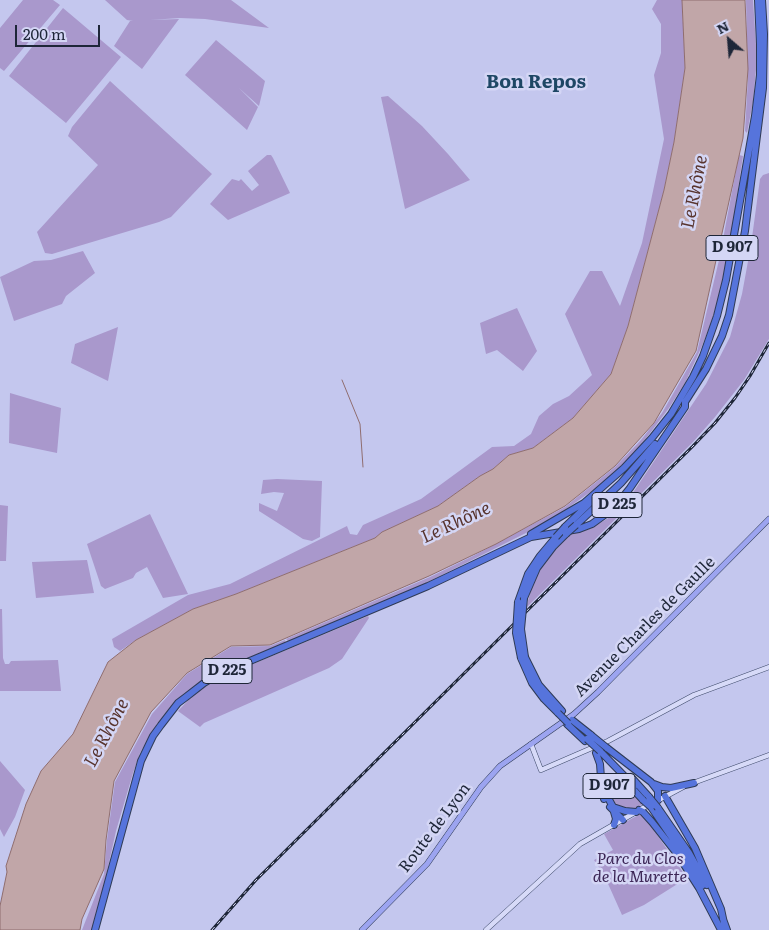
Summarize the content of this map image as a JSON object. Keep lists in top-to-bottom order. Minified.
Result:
{"streets":{"highway":["D 907","D 225"],"main road":["Avenue Charles de Gaulle","Route de Lyon"]},"crossings":[["D 907","D 225"],["Avenue Charles de Gaulle","Route de Lyon"]],"districts":["Bon Repos"],"water":["Le Rhône"],"parks":["Parc du Clos de la Murette"],"scale_bar":"200 m","north":"top left"}
